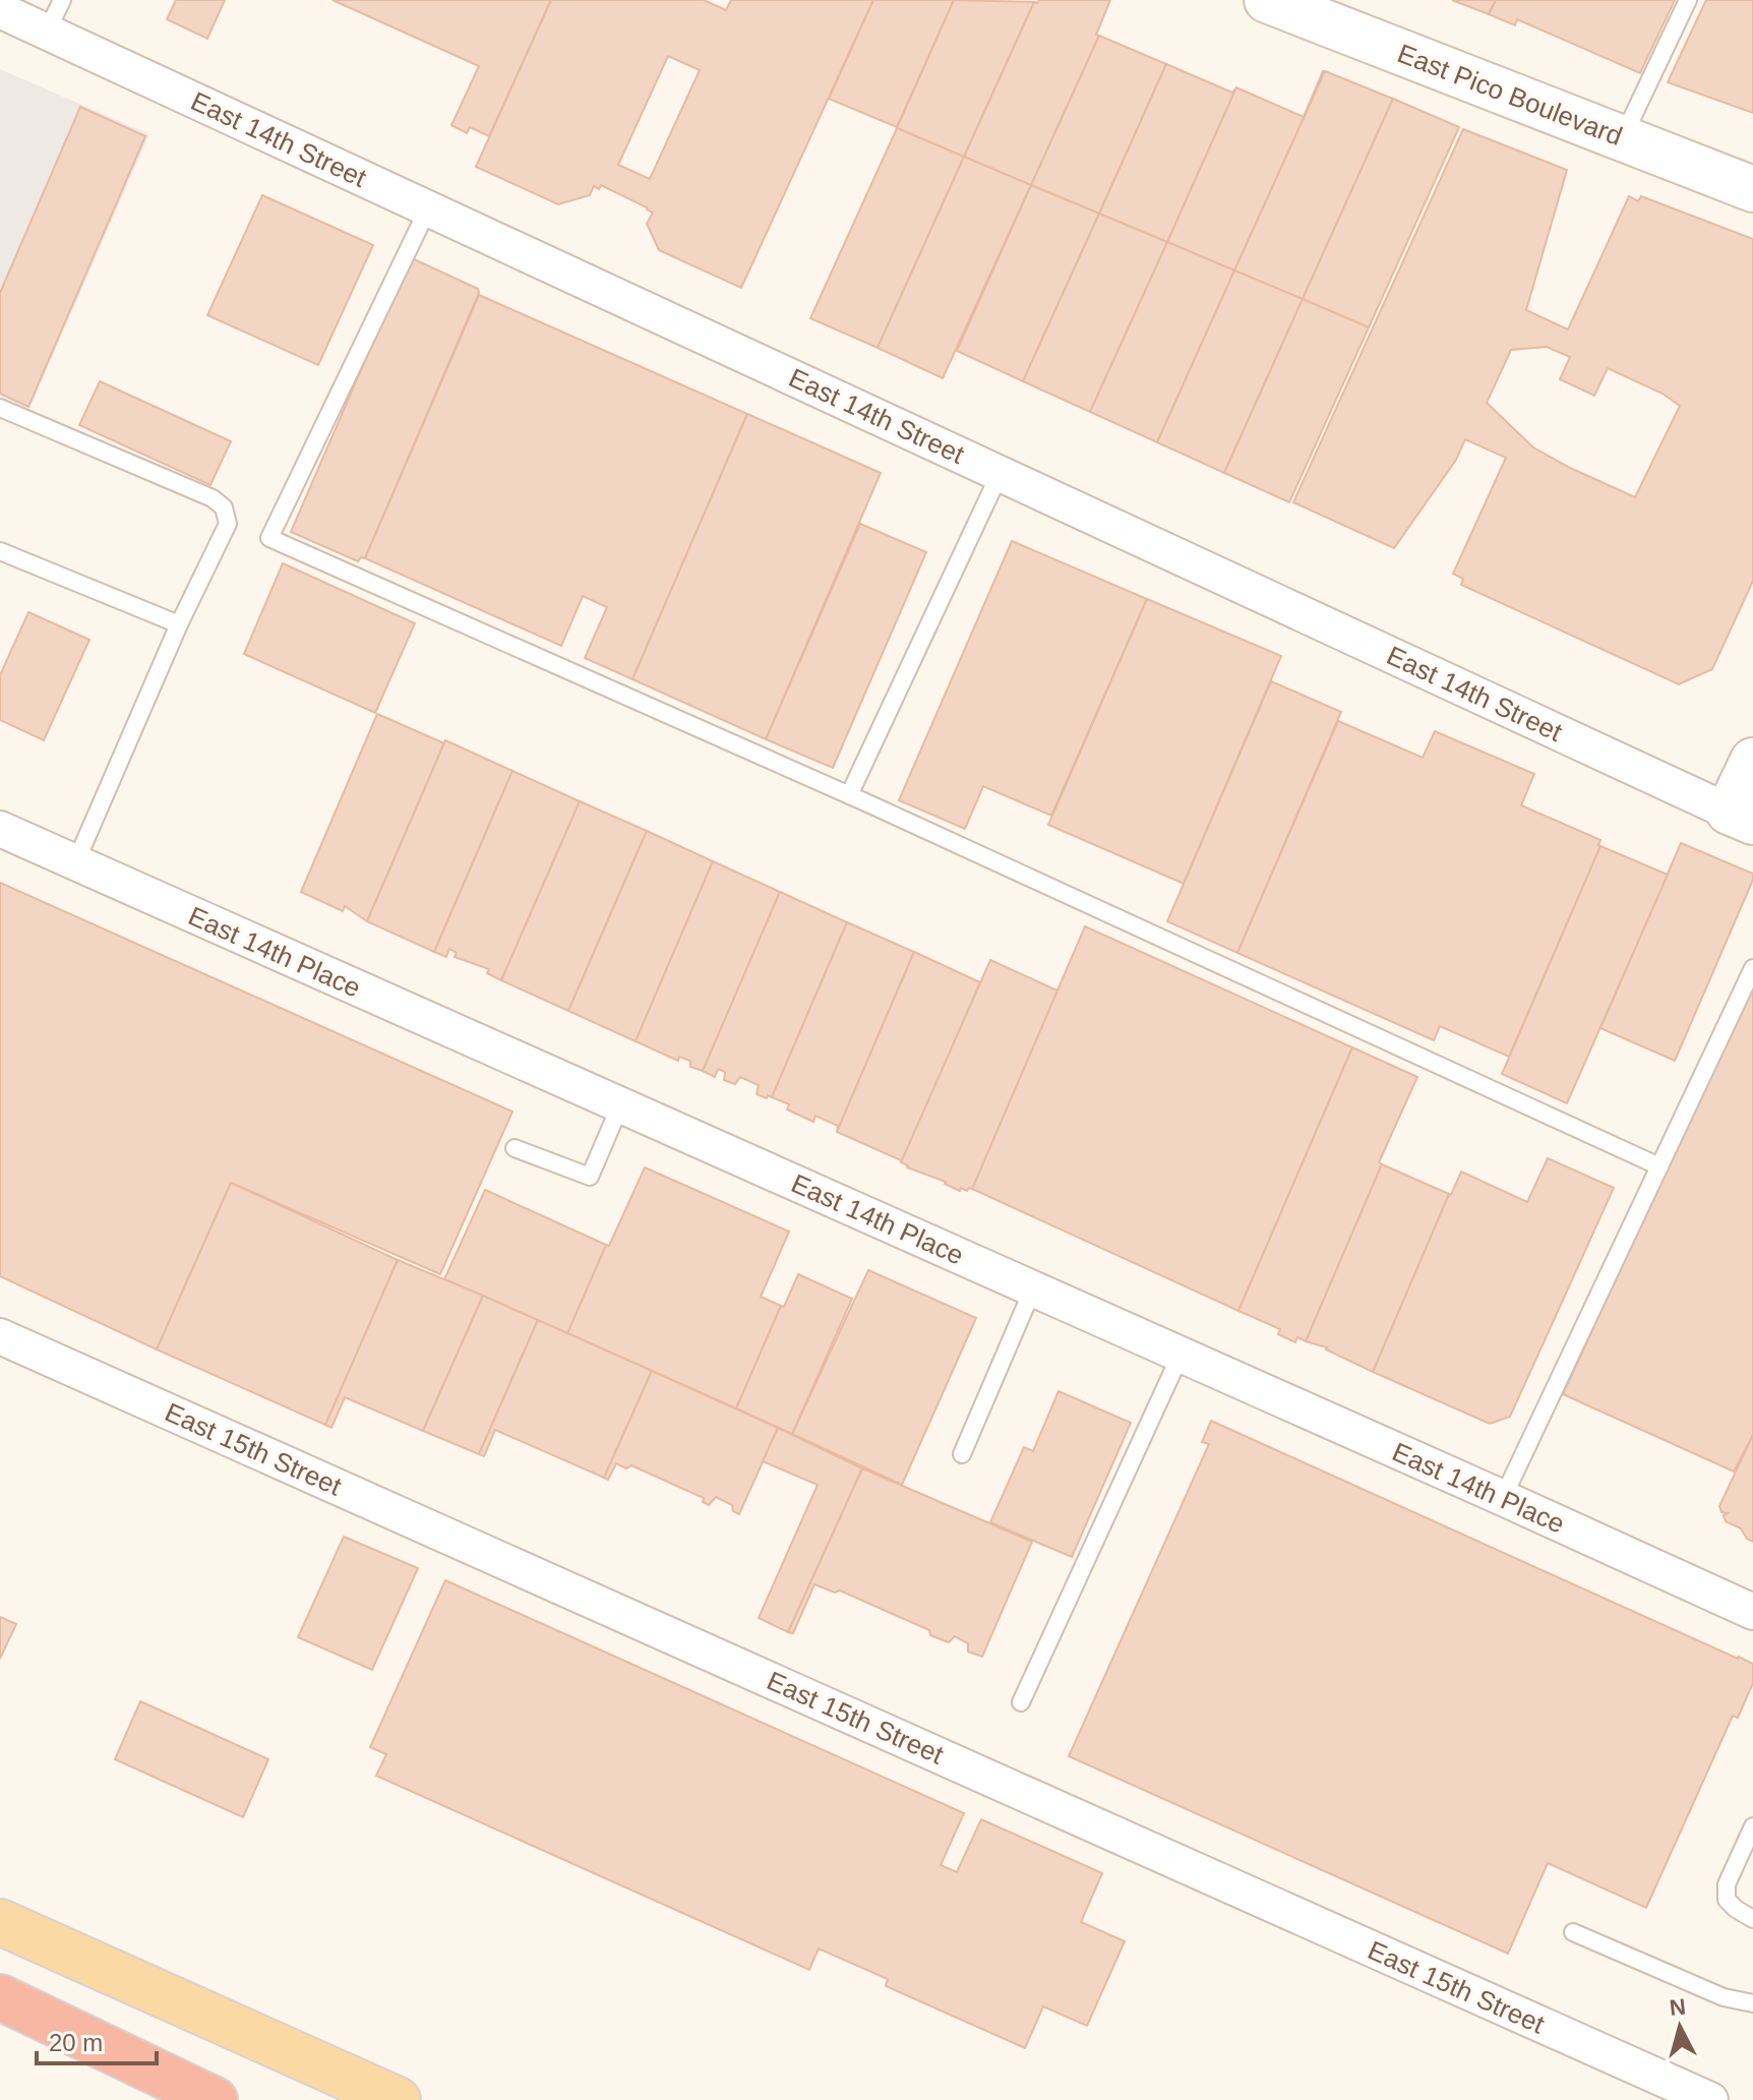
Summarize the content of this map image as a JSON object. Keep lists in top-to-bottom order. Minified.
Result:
{"streets":{"street":["East Pico Boulevard","East 14th Street","East 14th Place","East 15th Street"]},"scale_bar":"20 m","north":"top"}
